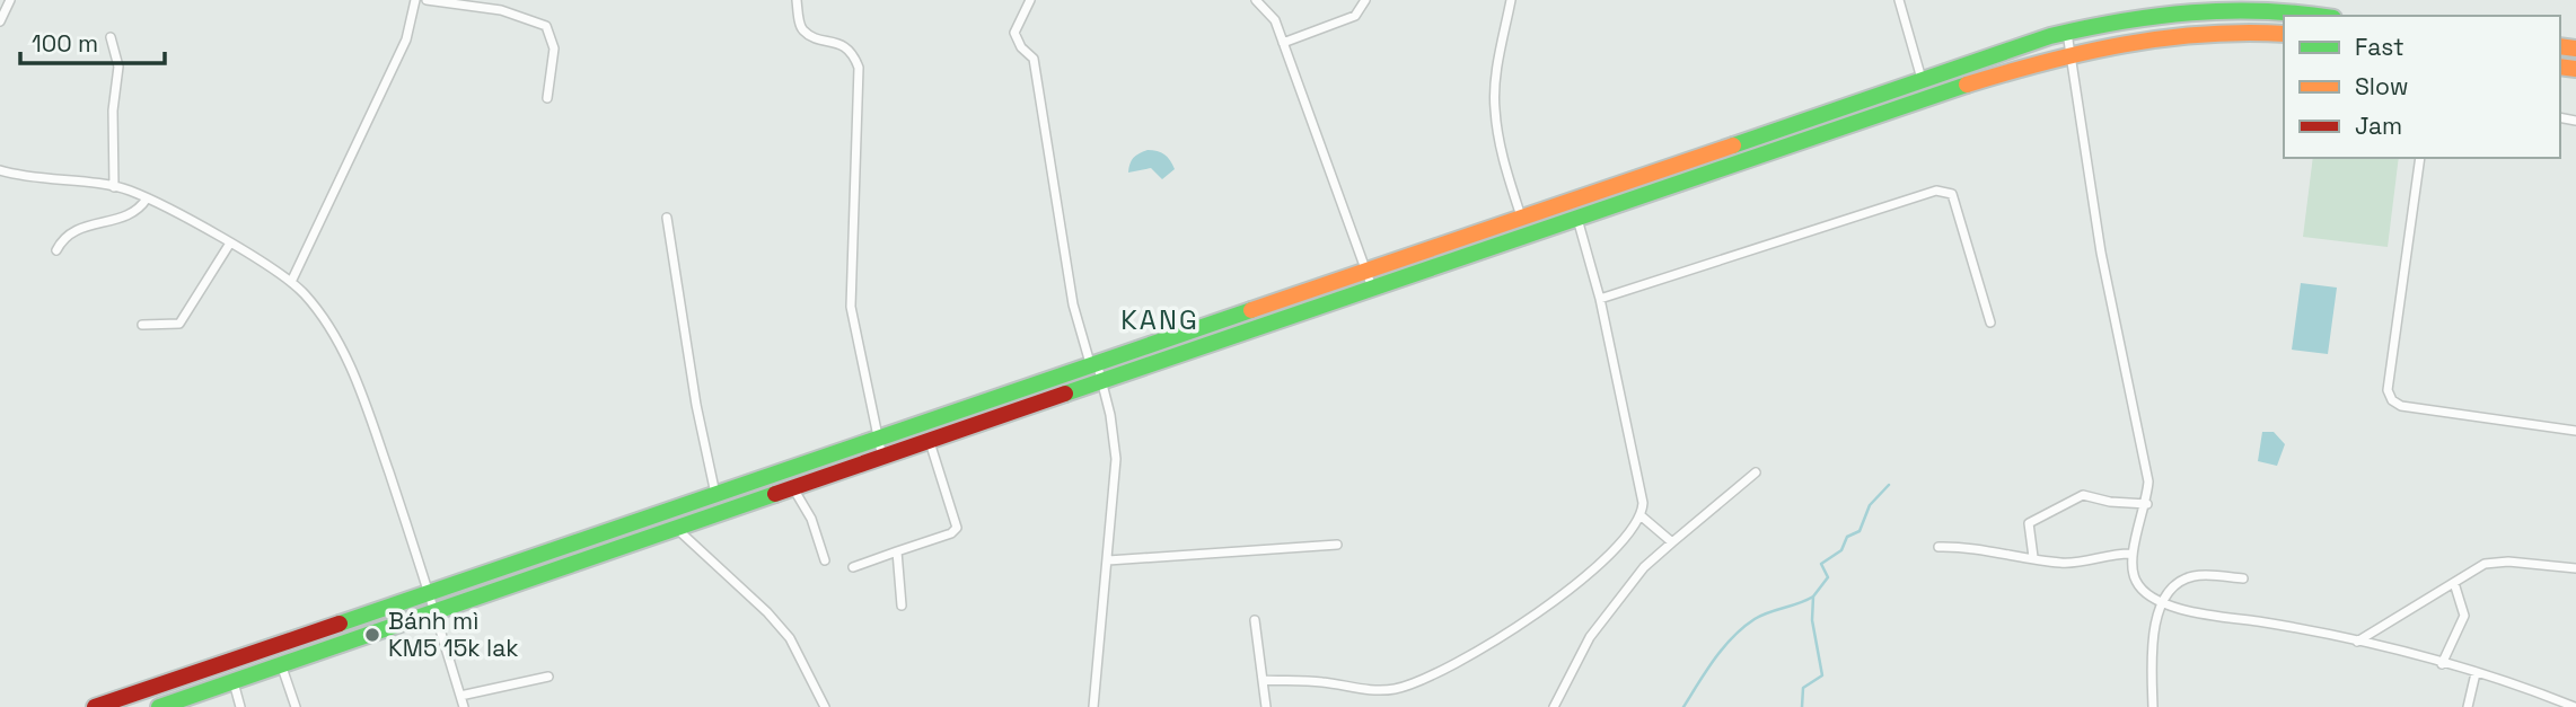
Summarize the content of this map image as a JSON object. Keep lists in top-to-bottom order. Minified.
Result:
{"districts":["KANG"],"places":["Bánh mì KM5 15k lak"],"legend":["Fast","Slow","Jam"],"scale_bar":"100 m"}
